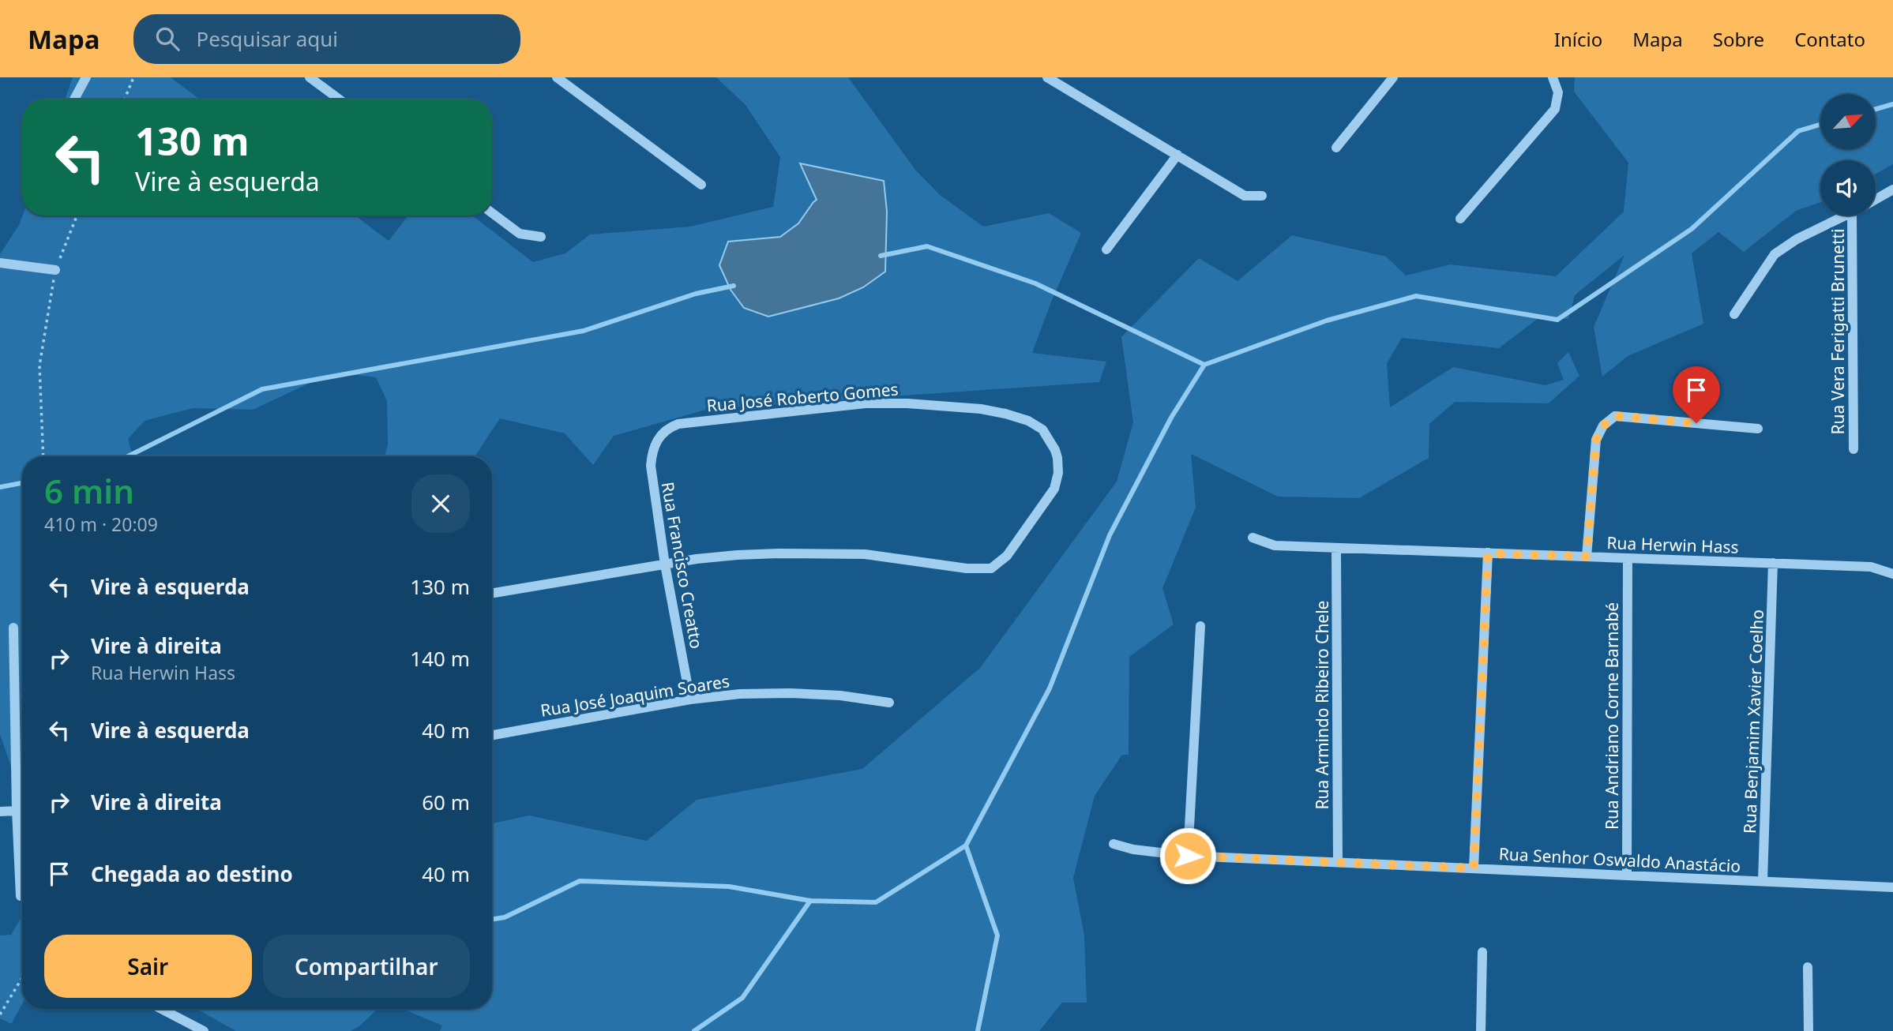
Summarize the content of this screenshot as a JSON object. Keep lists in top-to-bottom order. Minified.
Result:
{"streets":{"street":["Rua Vera Ferigatti Brunetti","Rua José Roberto Gomes","Rua Herwin Hass","Rua Francisco Creatto","Rua José Joaquim Soares","Rua Armindo Ribeiro Chele","Rua Andriano Corne Barnabé","Rua Benjamim Xavier Coelho","Rua Senhor Oswaldo Anastácio"]},"crossings":[["Rua José Roberto Gomes","Rua Francisco Creatto"],["Rua Herwin Hass","Rua Armindo Ribeiro Chele"],["Rua Herwin Hass","Rua Andriano Corne Barnabé"],["Rua Herwin Hass","Rua Benjamim Xavier Coelho"],["Rua Francisco Creatto","Rua José Joaquim Soares"],["Rua Armindo Ribeiro Chele","Rua Senhor Oswaldo Anastácio"],["Rua Andriano Corne Barnabé","Rua Senhor Oswaldo Anastácio"],["Rua Benjamim Xavier Coelho","Rua Senhor Oswaldo Anastácio"]],"north":"top right","page":{"header":"Mapa","search":"Pesquisar aqui","nav":["Início","Mapa","Sobre","Contato"],"turn":["130 m","Vire à esquerda"],"heading":["6 min","410 m · 20:09"],"list":[{"name":"Vire à esquerda","value":"130 m"},{"name":"Vire à direita","note":"Rua Herwin Hass","value":"140 m"},{"name":"Vire à esquerda","value":"40 m"},{"name":"Vire à direita","value":"60 m"},{"name":"Chegada ao destino","value":"40 m"}],"buttons":["Sair","Compartilhar"]}}
